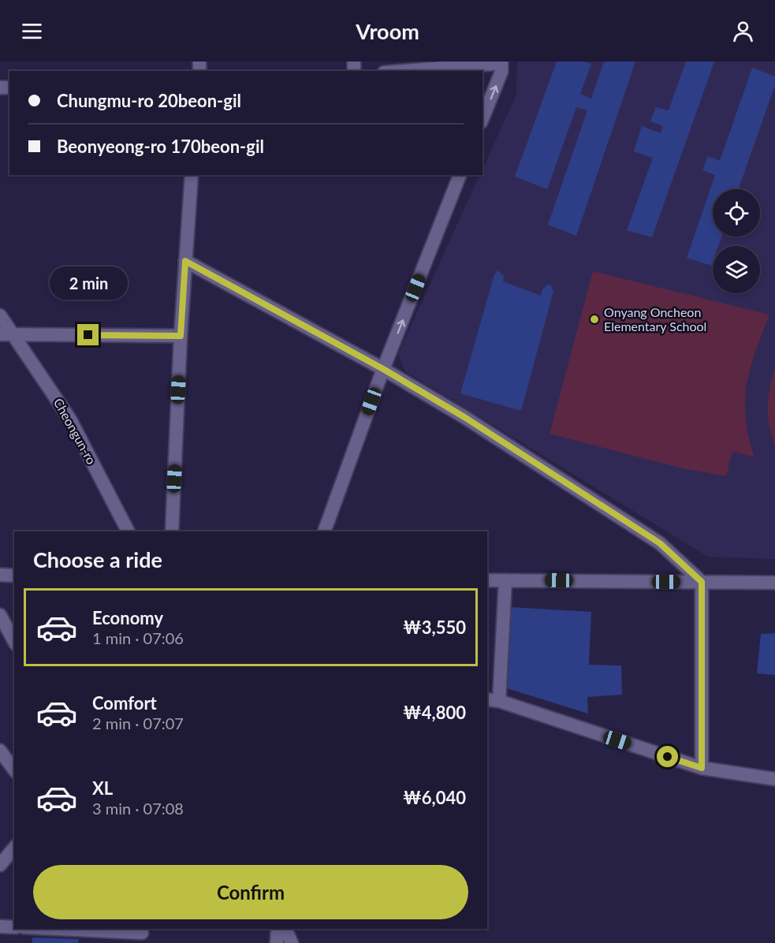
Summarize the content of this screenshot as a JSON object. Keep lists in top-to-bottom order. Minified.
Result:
{"streets":{"street":["Cheongun-ro"]},"places":["Onyang Oncheon Elementary School"],"page":{"header":"Vroom","banner":["Chungmu-ro 20beon-gil","Beonyeong-ro 170beon-gil"],"bubble":"2 min","heading":"Choose a ride","list":[{"name":"Economy","note":"1 min · 07:06","value":"₩3,550"},{"name":"Comfort","note":"2 min · 07:07","value":"₩4,800"},{"name":"XL","note":"3 min · 07:08","value":"₩6,040"}],"buttons":"Confirm"}}
